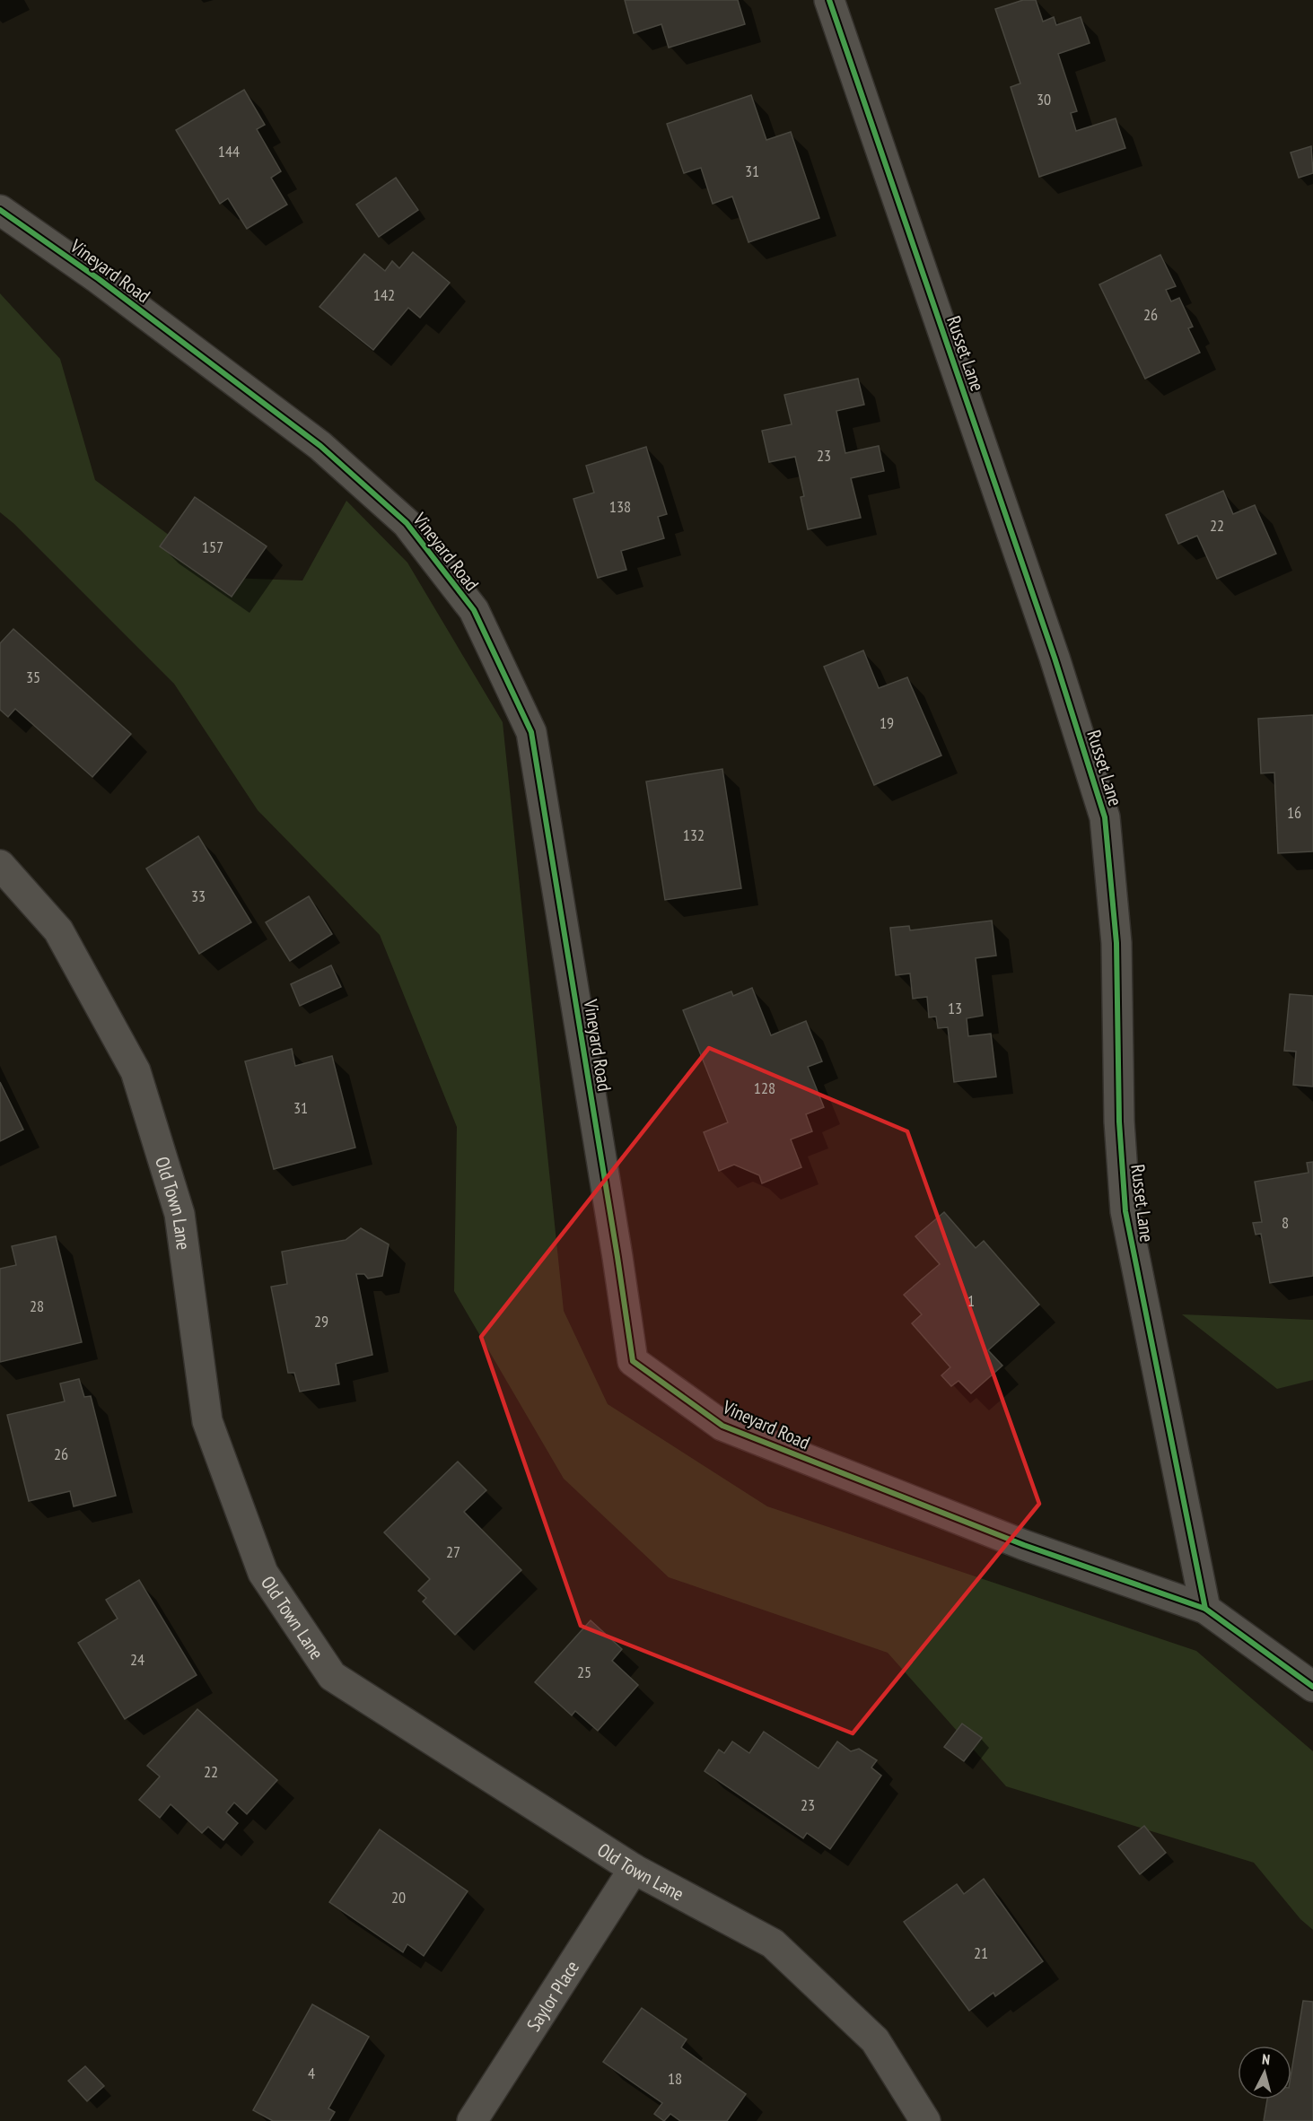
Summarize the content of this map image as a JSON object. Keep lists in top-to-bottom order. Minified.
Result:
{"streets":{"street":["Vineyard Road","Russet Lane","Old Town Lane","Saylor Place"]},"crossings":[["Vineyard Road","Russet Lane"],["Old Town Lane","Saylor Place"]],"house_numbers":["30","144","31","142","26","23","138","22","157","35","19","16","132","33","13","128","31","8","1","28","29","26","27","24","25","22","23","20","21","4","18"],"north":"top"}
